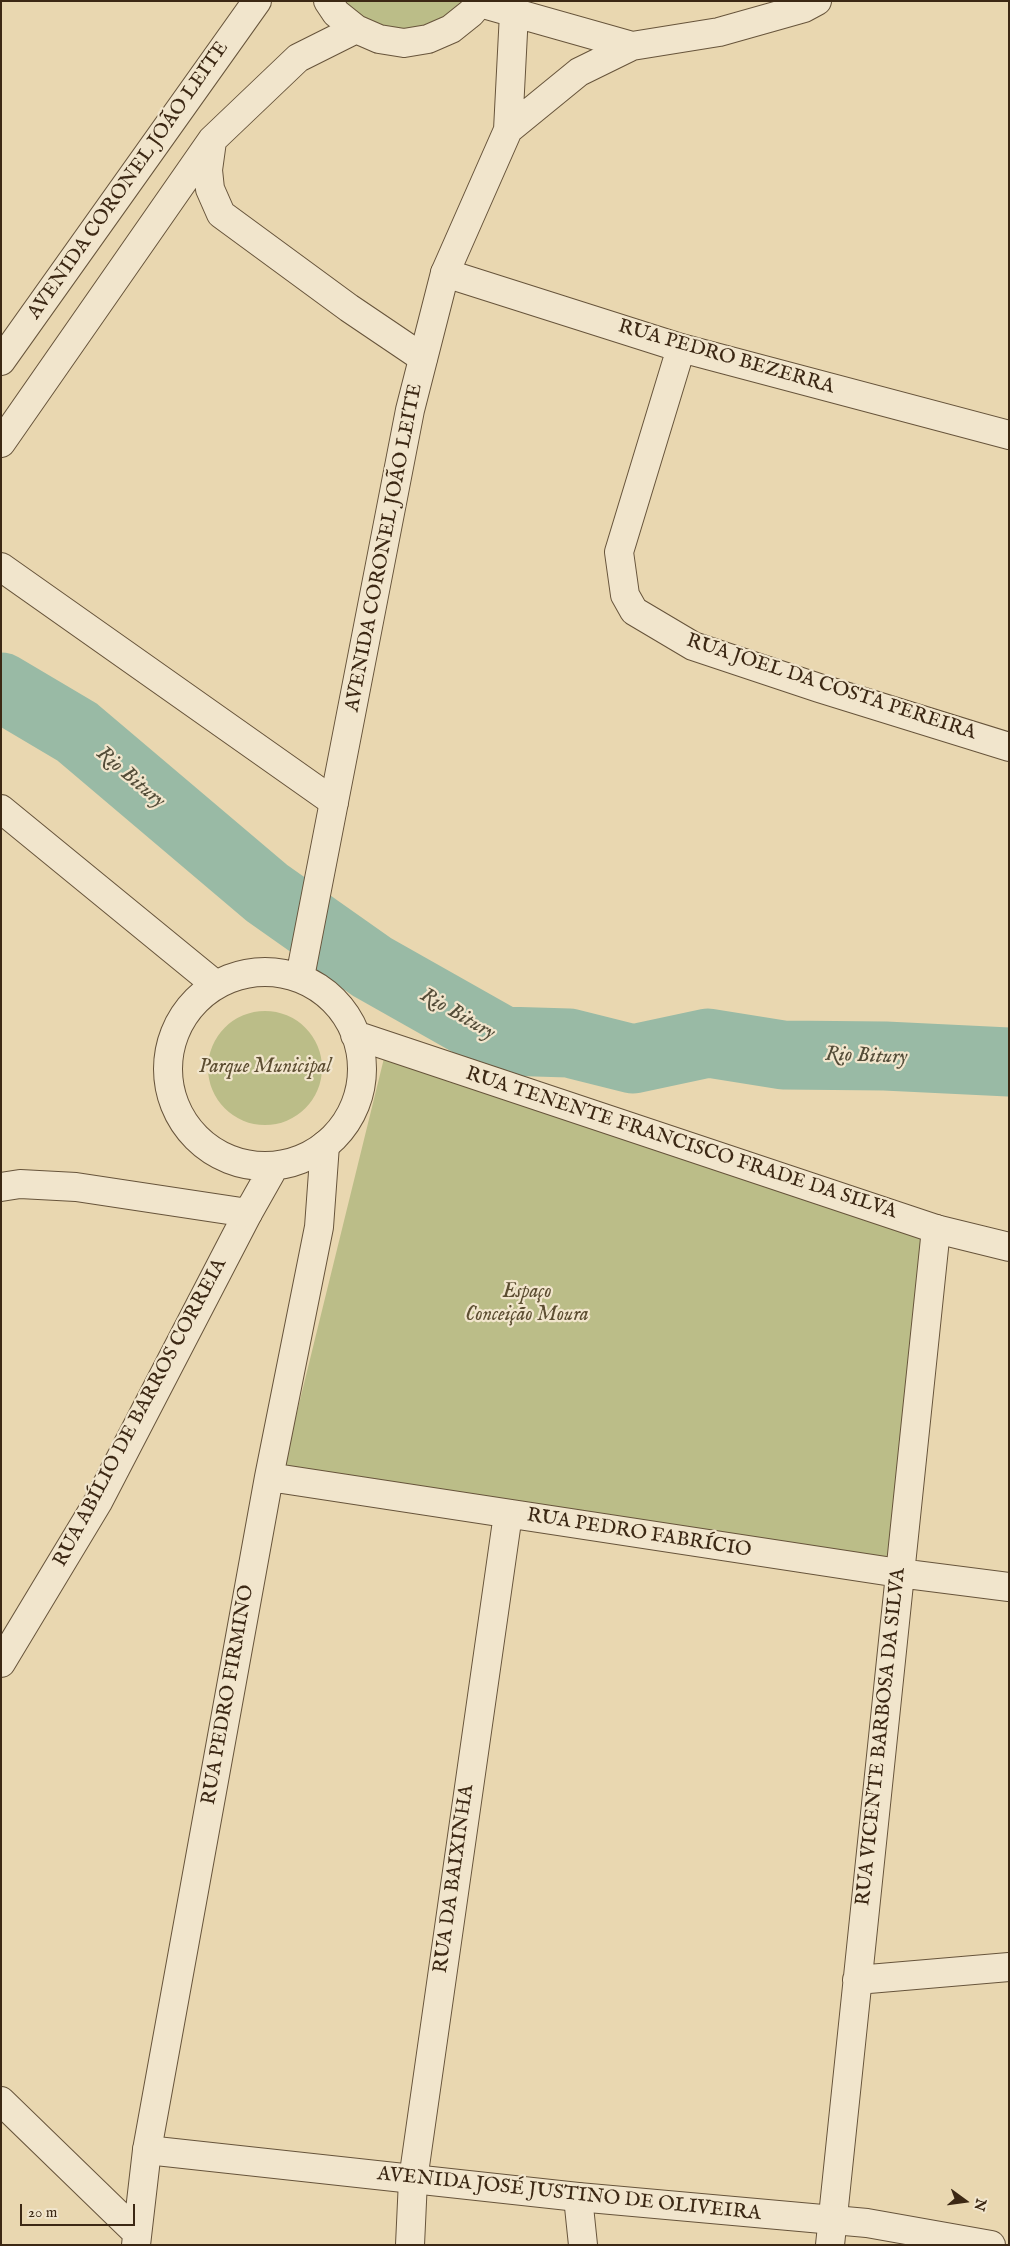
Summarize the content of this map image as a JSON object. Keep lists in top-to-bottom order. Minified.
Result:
{"streets":{"street":["AVENIDA CORONEL JOÃO LEITE","RUA PEDRO BEZERRA","RUA JOEL DA COSTA PEREIRA","RUA TENENTE FRANCISCO FRADE DA SILVA","RUA ABÍLIO DE BARROS CORREIA","RUA PEDRO FABRÍCIO","RUA PEDRO FIRMINO","RUA VICENTE BARBOSA DA SILVA","RUA DA BAIXINHA","AVENIDA JOSÉ JUSTINO DE OLIVEIRA"]},"crossings":[["AVENIDA CORONEL JOÃO LEITE","RUA PEDRO BEZERRA"],["RUA PEDRO BEZERRA","RUA JOEL DA COSTA PEREIRA"],["RUA TENENTE FRANCISCO FRADE DA SILVA","RUA VICENTE BARBOSA DA SILVA"],["RUA PEDRO FABRÍCIO","RUA PEDRO FIRMINO"],["RUA PEDRO FABRÍCIO","RUA VICENTE BARBOSA DA SILVA"],["RUA PEDRO FABRÍCIO","RUA DA BAIXINHA"],["RUA PEDRO FIRMINO","AVENIDA JOSÉ JUSTINO DE OLIVEIRA"],["RUA VICENTE BARBOSA DA SILVA","AVENIDA JOSÉ JUSTINO DE OLIVEIRA"],["RUA DA BAIXINHA","AVENIDA JOSÉ JUSTINO DE OLIVEIRA"]],"water":["Rio Bitury"],"parks":["Parque Municipal","Espaço Conceição Moura"],"scale_bar":"20 m","north":"right"}
